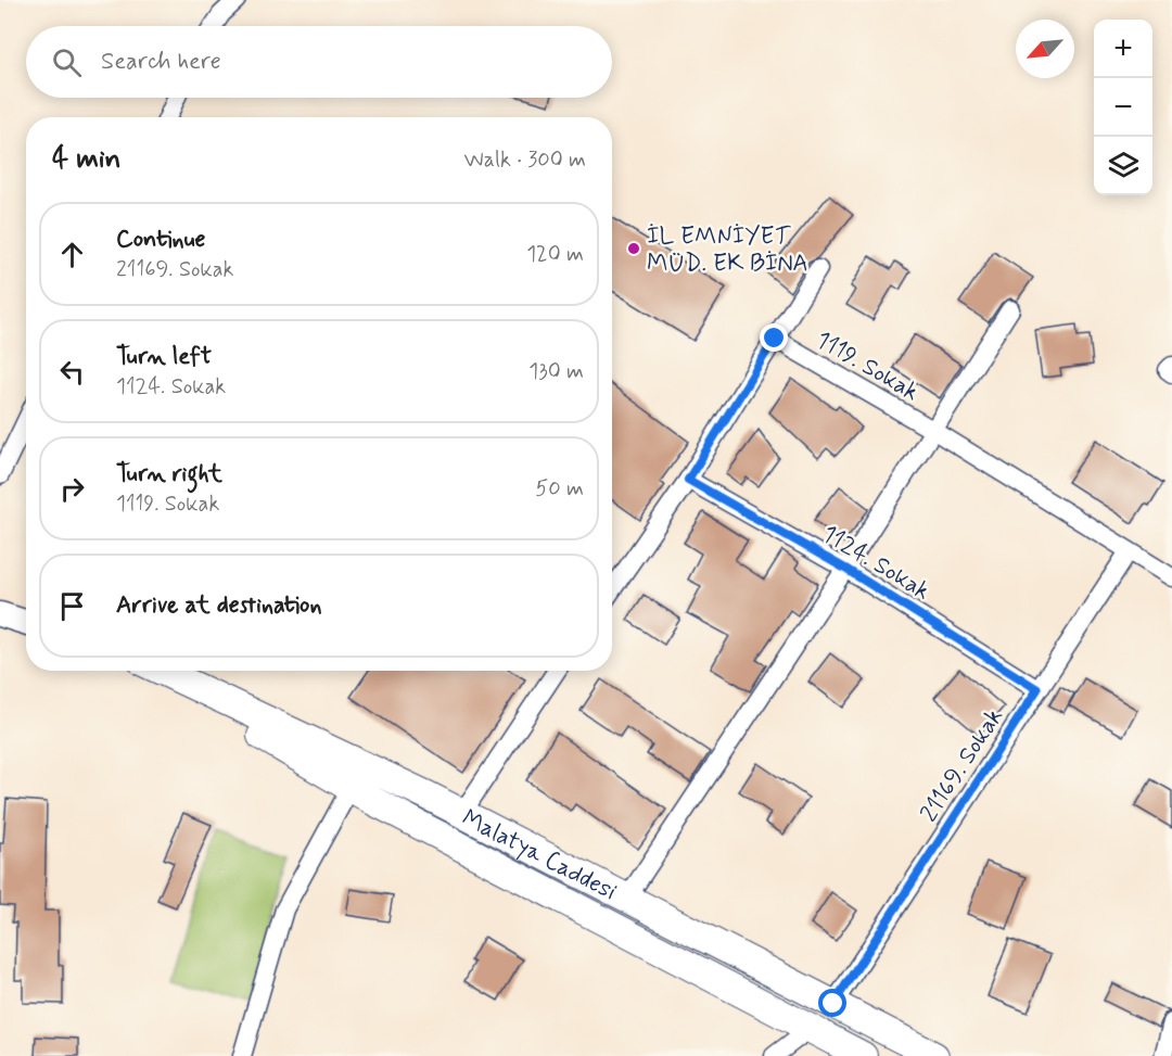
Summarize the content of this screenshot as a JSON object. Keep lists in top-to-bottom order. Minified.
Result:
{"streets":{"main road":["Malatya Caddesi"],"street":["1119. Sokak","1124. Sokak","21169. Sokak"]},"crossings":[["1119. Sokak","21169. Sokak"],["1124. Sokak","21169. Sokak"],["21169. Sokak","Malatya Caddesi"]],"places":["İL EMNİYET MÜD. EK BİNA"],"north":"bottom left","page":{"map_buttons":["+","−"],"search":"Search here","heading":["4 min","Walk · 300 m"],"list":[["Continue","21169. Sokak","120 m"],["Turn left","1124. Sokak","130 m"],["Turn right","1119. Sokak","50 m"],"Arrive at destination"]}}
